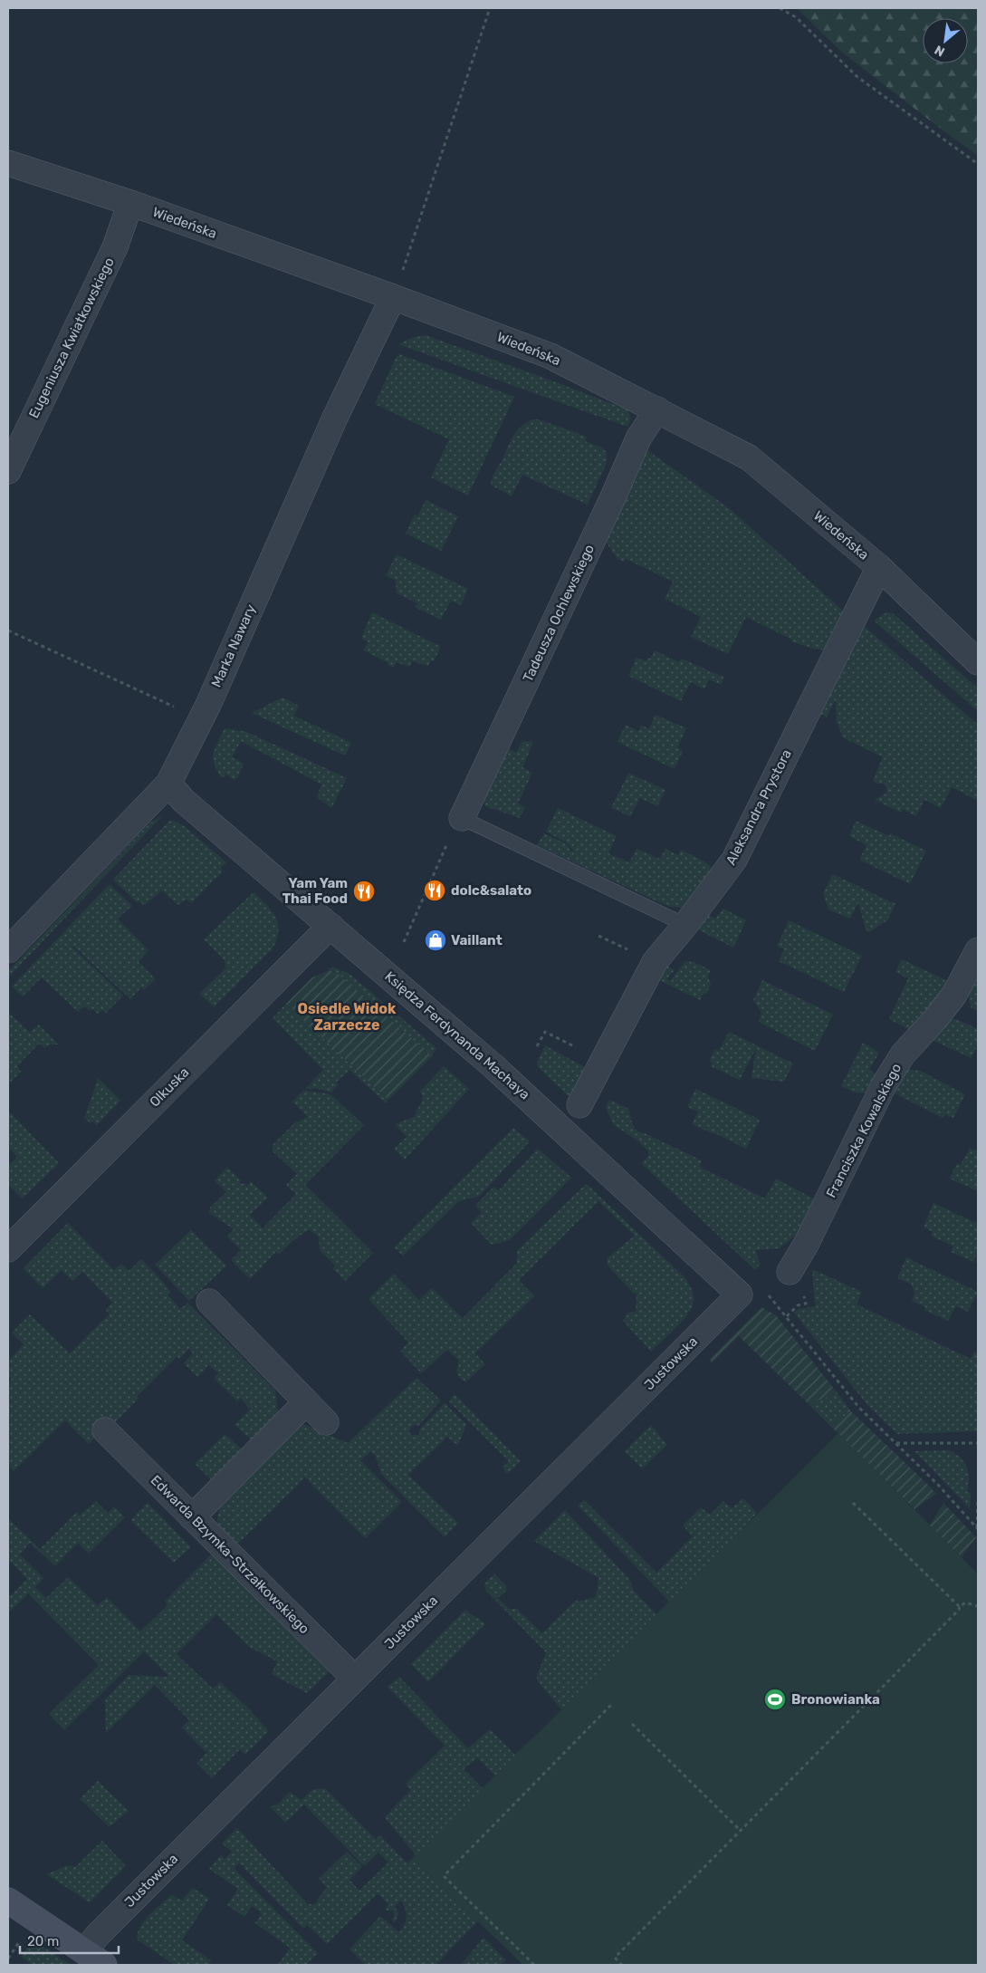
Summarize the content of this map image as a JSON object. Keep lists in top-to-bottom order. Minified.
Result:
{"streets":{"street":["Wiedeńska","Eugeniusza Kwiatkowskiego","Tadeusza Ochlewskiego","Marka Nawary","Aleksandra Prystora","Księdza Ferdynanda Machaya","Olkuska","Franciszka Kowalskiego","Justowska","Edwarda Bzymka-Strzałkowskiego"]},"crossings":[["Wiedeńska","Eugeniusza Kwiatkowskiego"],["Wiedeńska","Tadeusza Ochlewskiego"],["Wiedeńska","Marka Nawary"],["Wiedeńska","Aleksandra Prystora"],["Marka Nawary","Księdza Ferdynanda Machaya"],["Księdza Ferdynanda Machaya","Olkuska"],["Księdza Ferdynanda Machaya","Justowska"],["Justowska","Edwarda Bzymka-Strzałkowskiego"]],"districts":["Osiedle Widok Zarzecze"],"places":{"restaurant":["dolc&salato","Yam Yam Thai Food"],"shop":["Vaillant"],"sports":["Bronowianka"]},"scale_bar":"20 m","north":"bottom left"}
